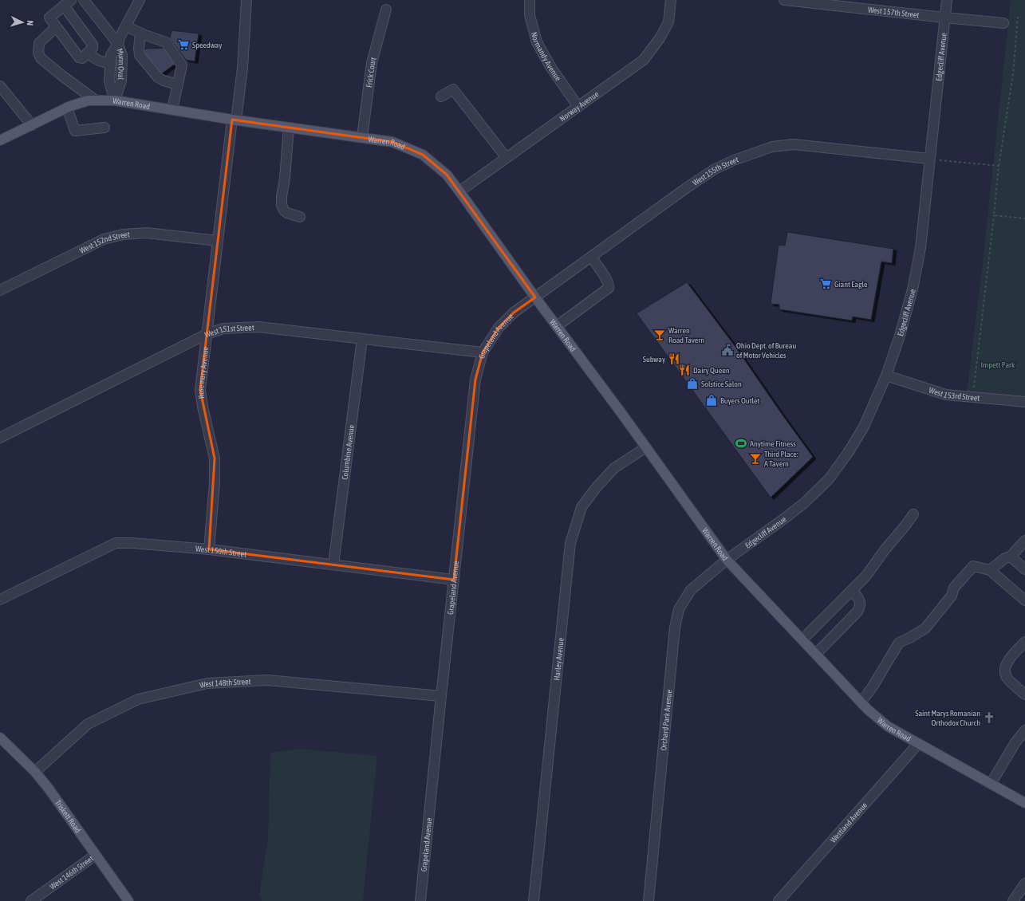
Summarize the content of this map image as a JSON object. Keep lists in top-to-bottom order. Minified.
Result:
{"streets":{"main road":["Warren Road","Triskett Road"],"street":["West 157th Street","Normandy Avenue","Edgecliff Avenue","Munn Oval","Frick Court","Norway Avenue","West 155th Street","West 152nd Street","West 151st Street","Grapeland Avenue","Rosemary Avenue","West 153rd Street","Columbine Avenue","West 150th Street","Harley Avenue","West 148th Street","Orchard Park Avenue","Westland Avenue","West 146th Street"]},"crossings":[["West 157th Street","Edgecliff Avenue"],["Normandy Avenue","Norway Avenue"],["Edgecliff Avenue","Warren Road"],["Edgecliff Avenue","West 155th Street"],["Edgecliff Avenue","West 153rd Street"],["Edgecliff Avenue","Orchard Park Avenue"],["Munn Oval","Warren Road"],["Frick Court","Warren Road"],["Warren Road","Norway Avenue"],["Warren Road","West 155th Street"],["Warren Road","Grapeland Avenue"],["Warren Road","Rosemary Avenue"],["Warren Road","Harley Avenue"],["Warren Road","Orchard Park Avenue"],["Warren Road","Westland Avenue"],["West 155th Street","Grapeland Avenue"],["West 152nd Street","Rosemary Avenue"],["West 151st Street","Grapeland Avenue"],["West 151st Street","Rosemary Avenue"],["West 151st Street","Columbine Avenue"],["Grapeland Avenue","West 150th Street"],["Grapeland Avenue","West 148th Street"],["Rosemary Avenue","West 150th Street"],["Columbine Avenue","West 150th Street"],["West 148th Street","Triskett Road"],["Triskett Road","West 146th Street"]],"parks":["Impett Park"],"places":{"supermarket":["Speedway","Giant Eagle"],"bar":["Warren Road Tavern","Third Place: A Tavern"],"public building":["Ohio Dept. of Bureau of Motor Vehicles"],"restaurant":["Subway","Dairy Queen"],"shop":["Solstice Salon","Buyers Outlet"],"sports":["Anytime Fitness"],"church":["Saint Marys Romanian Orthodox Church"]},"north":"right"}
